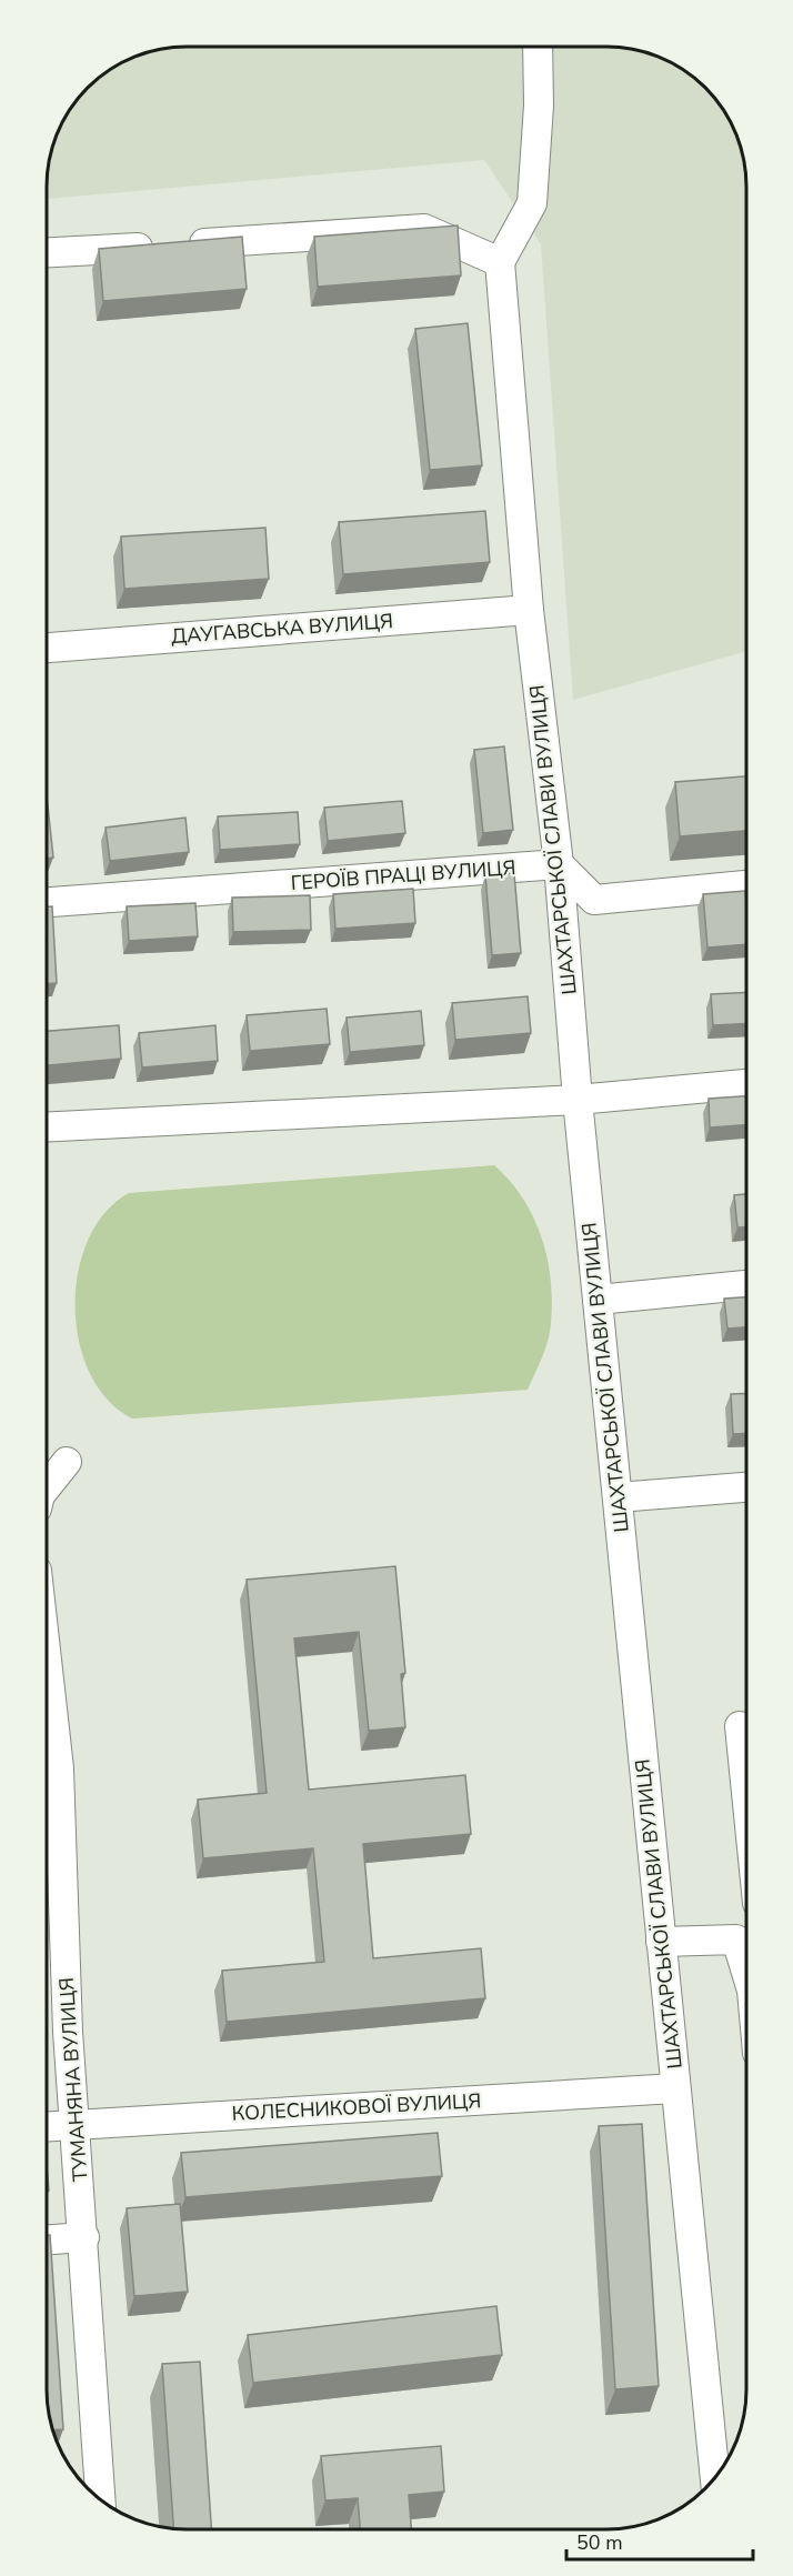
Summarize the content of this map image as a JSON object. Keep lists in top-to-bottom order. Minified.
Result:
{"streets":{"street":["ДАУГАВСЬКА ВУЛИЦЯ","ШАХТАРСЬКОЇ СЛАВИ ВУЛИЦЯ","ГЕРОЇВ ПРАЦІ ВУЛИЦЯ","ТУМАНЯНА ВУЛИЦЯ","КОЛЕСНИКОВОЇ ВУЛИЦЯ"]},"crossings":[["ДАУГАВСЬКА ВУЛИЦЯ","ШАХТАРСЬКОЇ СЛАВИ ВУЛИЦЯ"],["ШАХТАРСЬКОЇ СЛАВИ ВУЛИЦЯ","ГЕРОЇВ ПРАЦІ ВУЛИЦЯ"],["ШАХТАРСЬКОЇ СЛАВИ ВУЛИЦЯ","КОЛЕСНИКОВОЇ ВУЛИЦЯ"],["ТУМАНЯНА ВУЛИЦЯ","КОЛЕСНИКОВОЇ ВУЛИЦЯ"]],"scale_bar":"50 m"}
